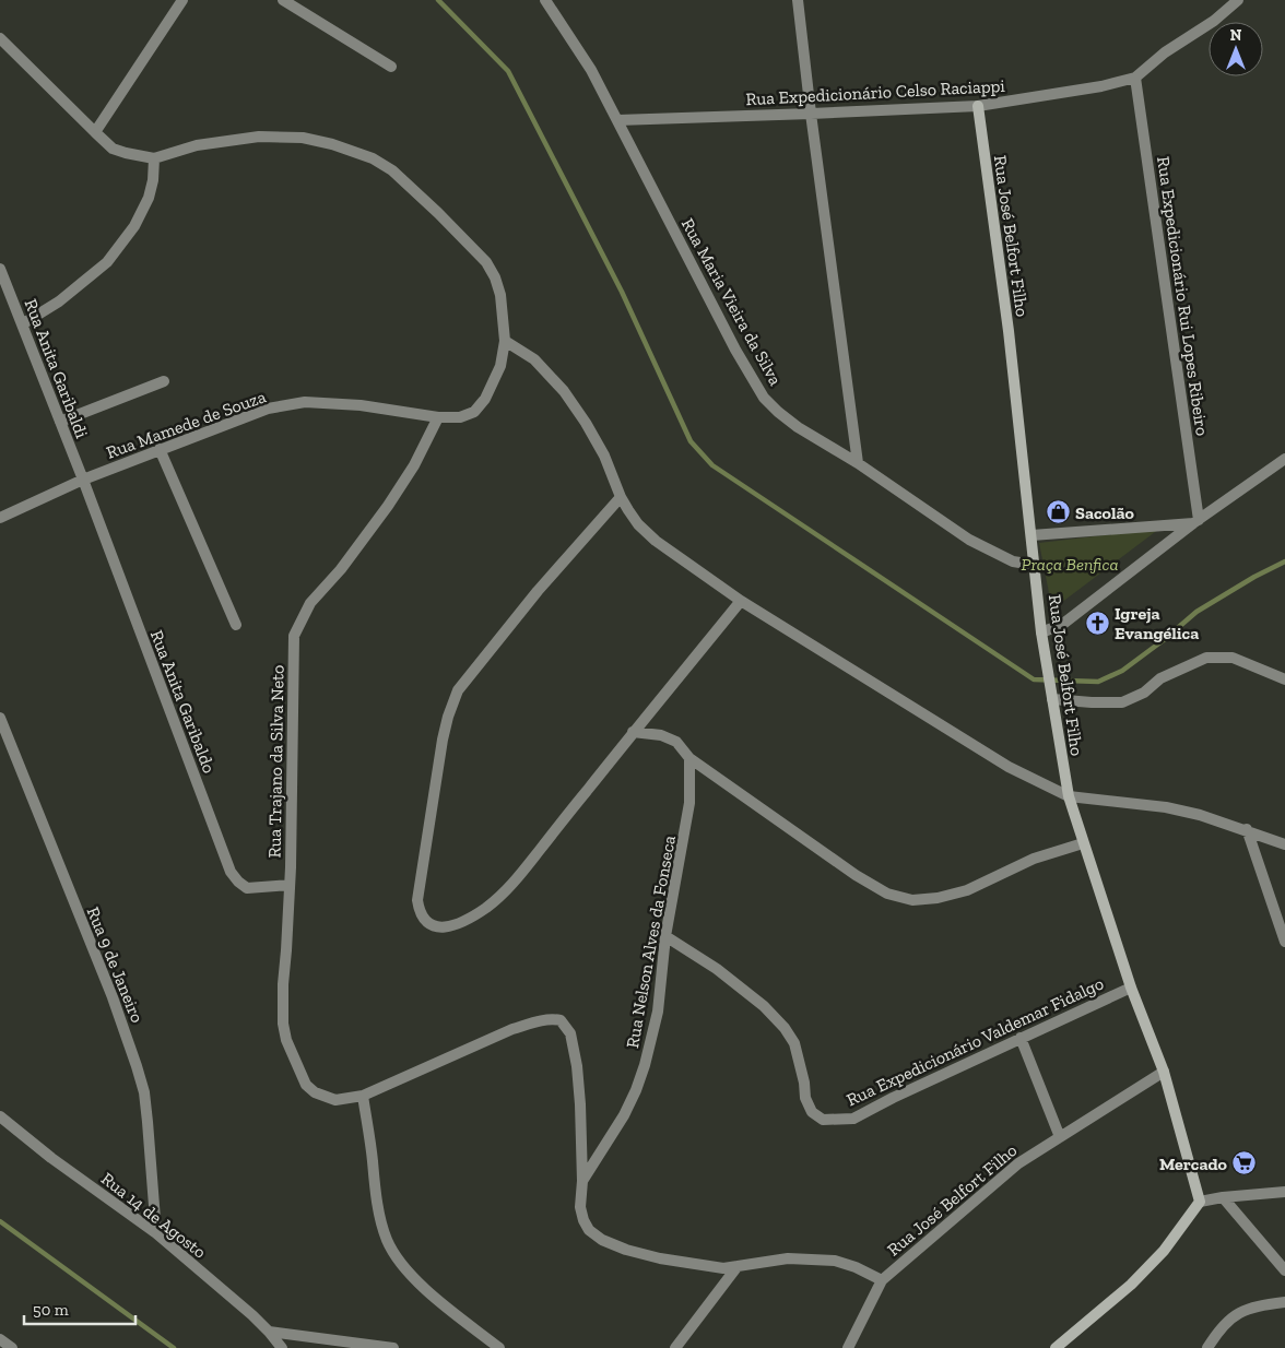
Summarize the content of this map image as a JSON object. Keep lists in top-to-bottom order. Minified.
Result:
{"streets":{"street":["Rua Expedicionário Celso Raciappi","Rua José Belfort Filho","Rua Expedicionário Rui Lopes Ribeiro","Rua Maria Vieira da Silva","Rua Anita Garibaldi","Rua Mamede de Souza","Rua Anita Garibaldo","Rua Trajano da Silva Neto","Rua Nelson Alves da Fonseca","Rua 9 de Janeiro","Rua Expedicionário Valdemar Fidalgo","Rua 14 de Agosto"]},"crossings":[["Rua Expedicionário Celso Raciappi","Rua José Belfort Filho"],["Rua Expedicionário Celso Raciappi","Rua Expedicionário Rui Lopes Ribeiro"],["Rua Expedicionário Celso Raciappi","Rua Maria Vieira da Silva"],["Rua José Belfort Filho","Rua Maria Vieira da Silva"],["Rua José Belfort Filho","Rua Nelson Alves da Fonseca"],["Rua José Belfort Filho","Rua Expedicionário Valdemar Fidalgo"],["Rua Anita Garibaldi","Rua Mamede de Souza"],["Rua Anita Garibaldi","Rua Anita Garibaldo"],["Rua Mamede de Souza","Rua Anita Garibaldo"],["Rua Mamede de Souza","Rua Trajano da Silva Neto"],["Rua Anita Garibaldo","Rua Trajano da Silva Neto"],["Rua Trajano da Silva Neto","Rua Nelson Alves da Fonseca"],["Rua Nelson Alves da Fonseca","Rua Expedicionário Valdemar Fidalgo"],["Rua 9 de Janeiro","Rua 14 de Agosto"]],"parks":["Praça Benfica"],"places":{"shop":["Sacolão"],"church":["Igreja Evangélica"],"supermarket":["Mercado"]},"scale_bar":"50 m","north":"top"}
